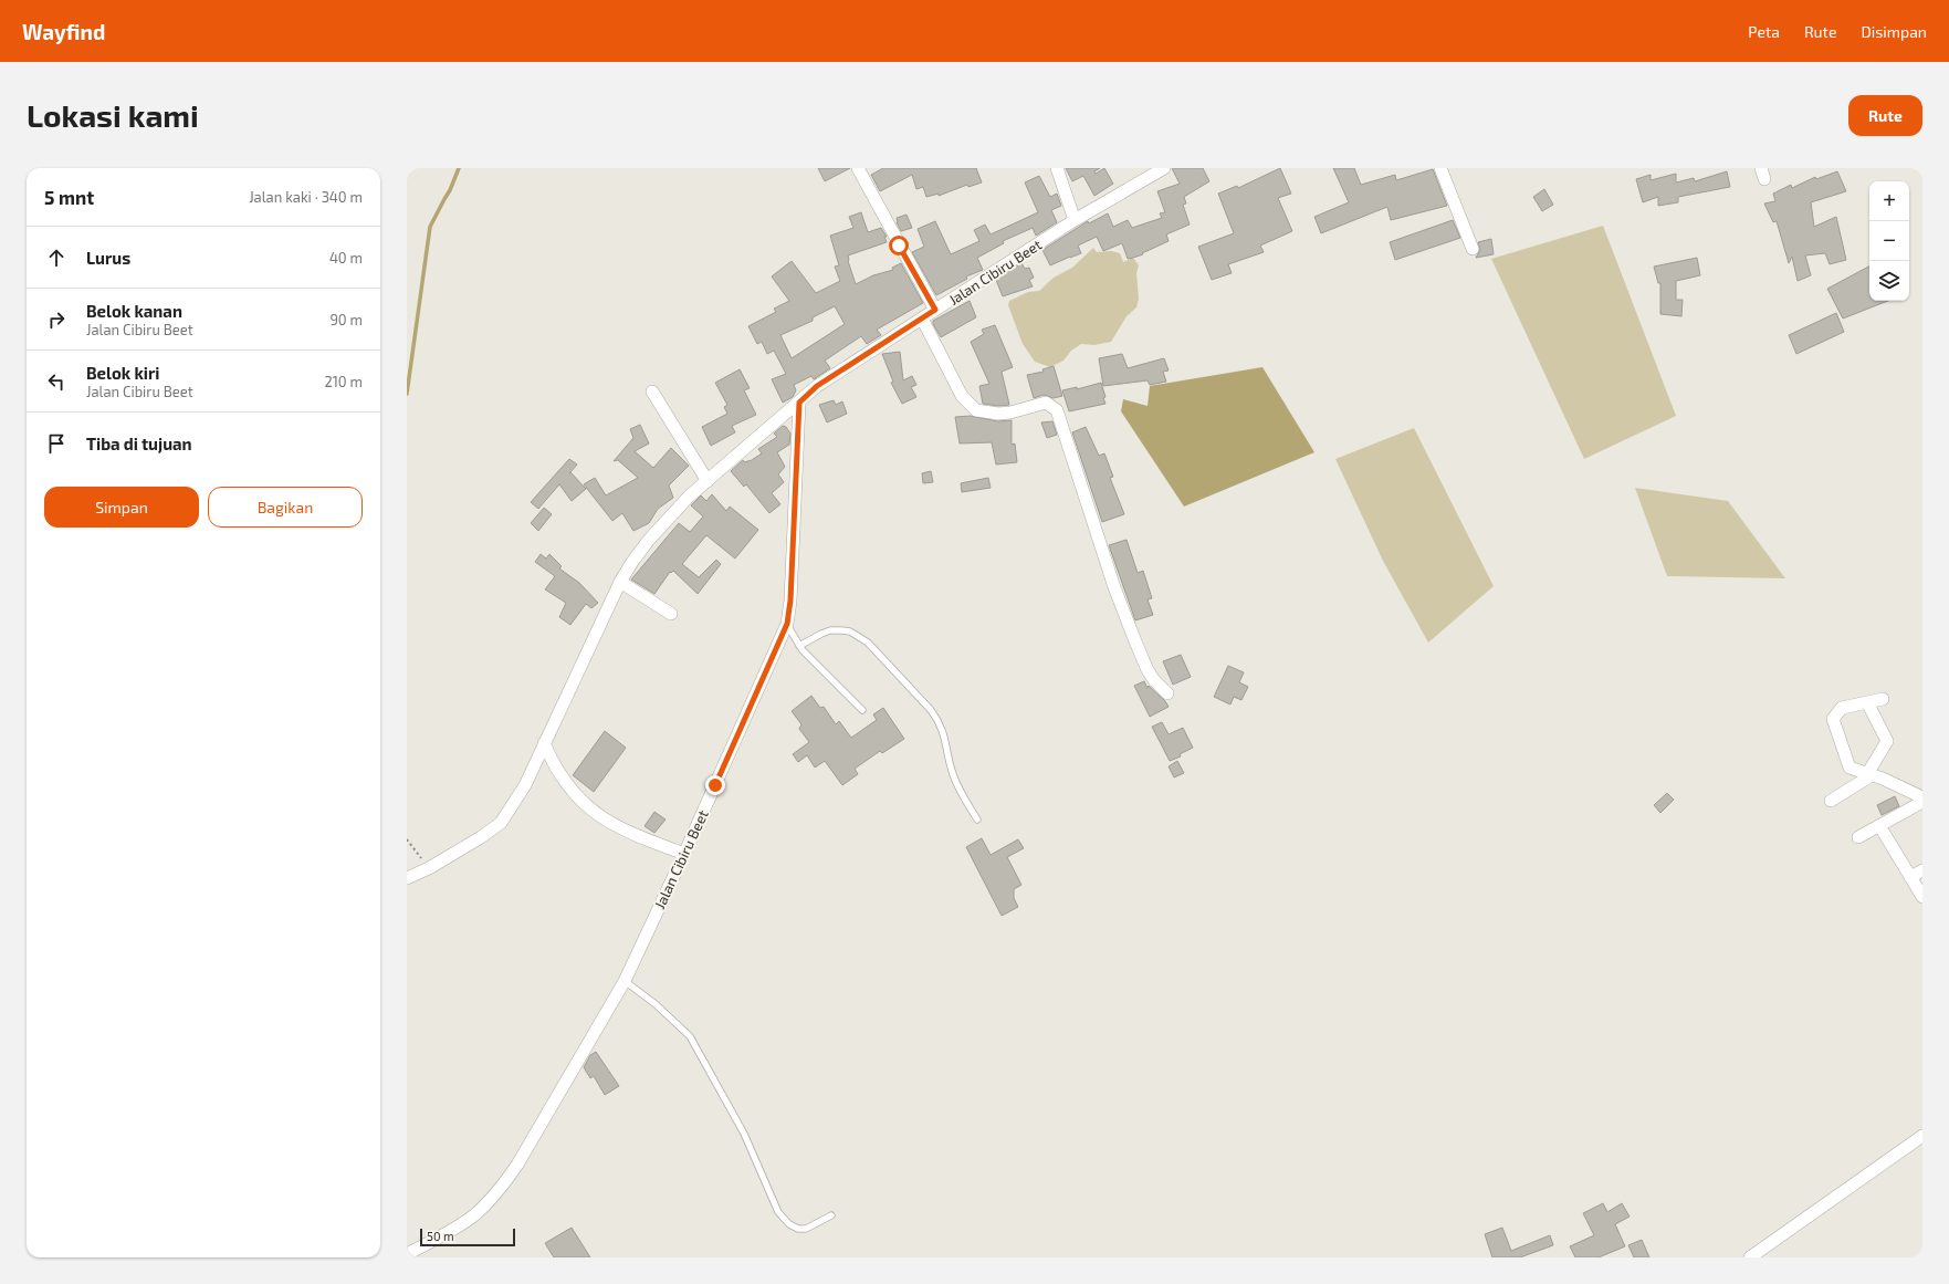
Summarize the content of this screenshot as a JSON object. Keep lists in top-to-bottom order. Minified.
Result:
{"streets":{"street":["Jalan Cibiru Beet"]},"scale_bar":"50 m","page":{"header":"Wayfind","nav":["Peta","Rute","Disimpan"],"buttons":["Rute",["Simpan","Bagikan"]],"title":"Lokasi kami","heading":["5 mnt","Jalan kaki · 340 m"],"map_buttons":["+","−"],"list":[["Lurus","40 m"],["Belok kanan","Jalan Cibiru Beet","90 m"],["Belok kiri","Jalan Cibiru Beet","210 m"],"Tiba di tujuan"],"scale":"50 m"}}
